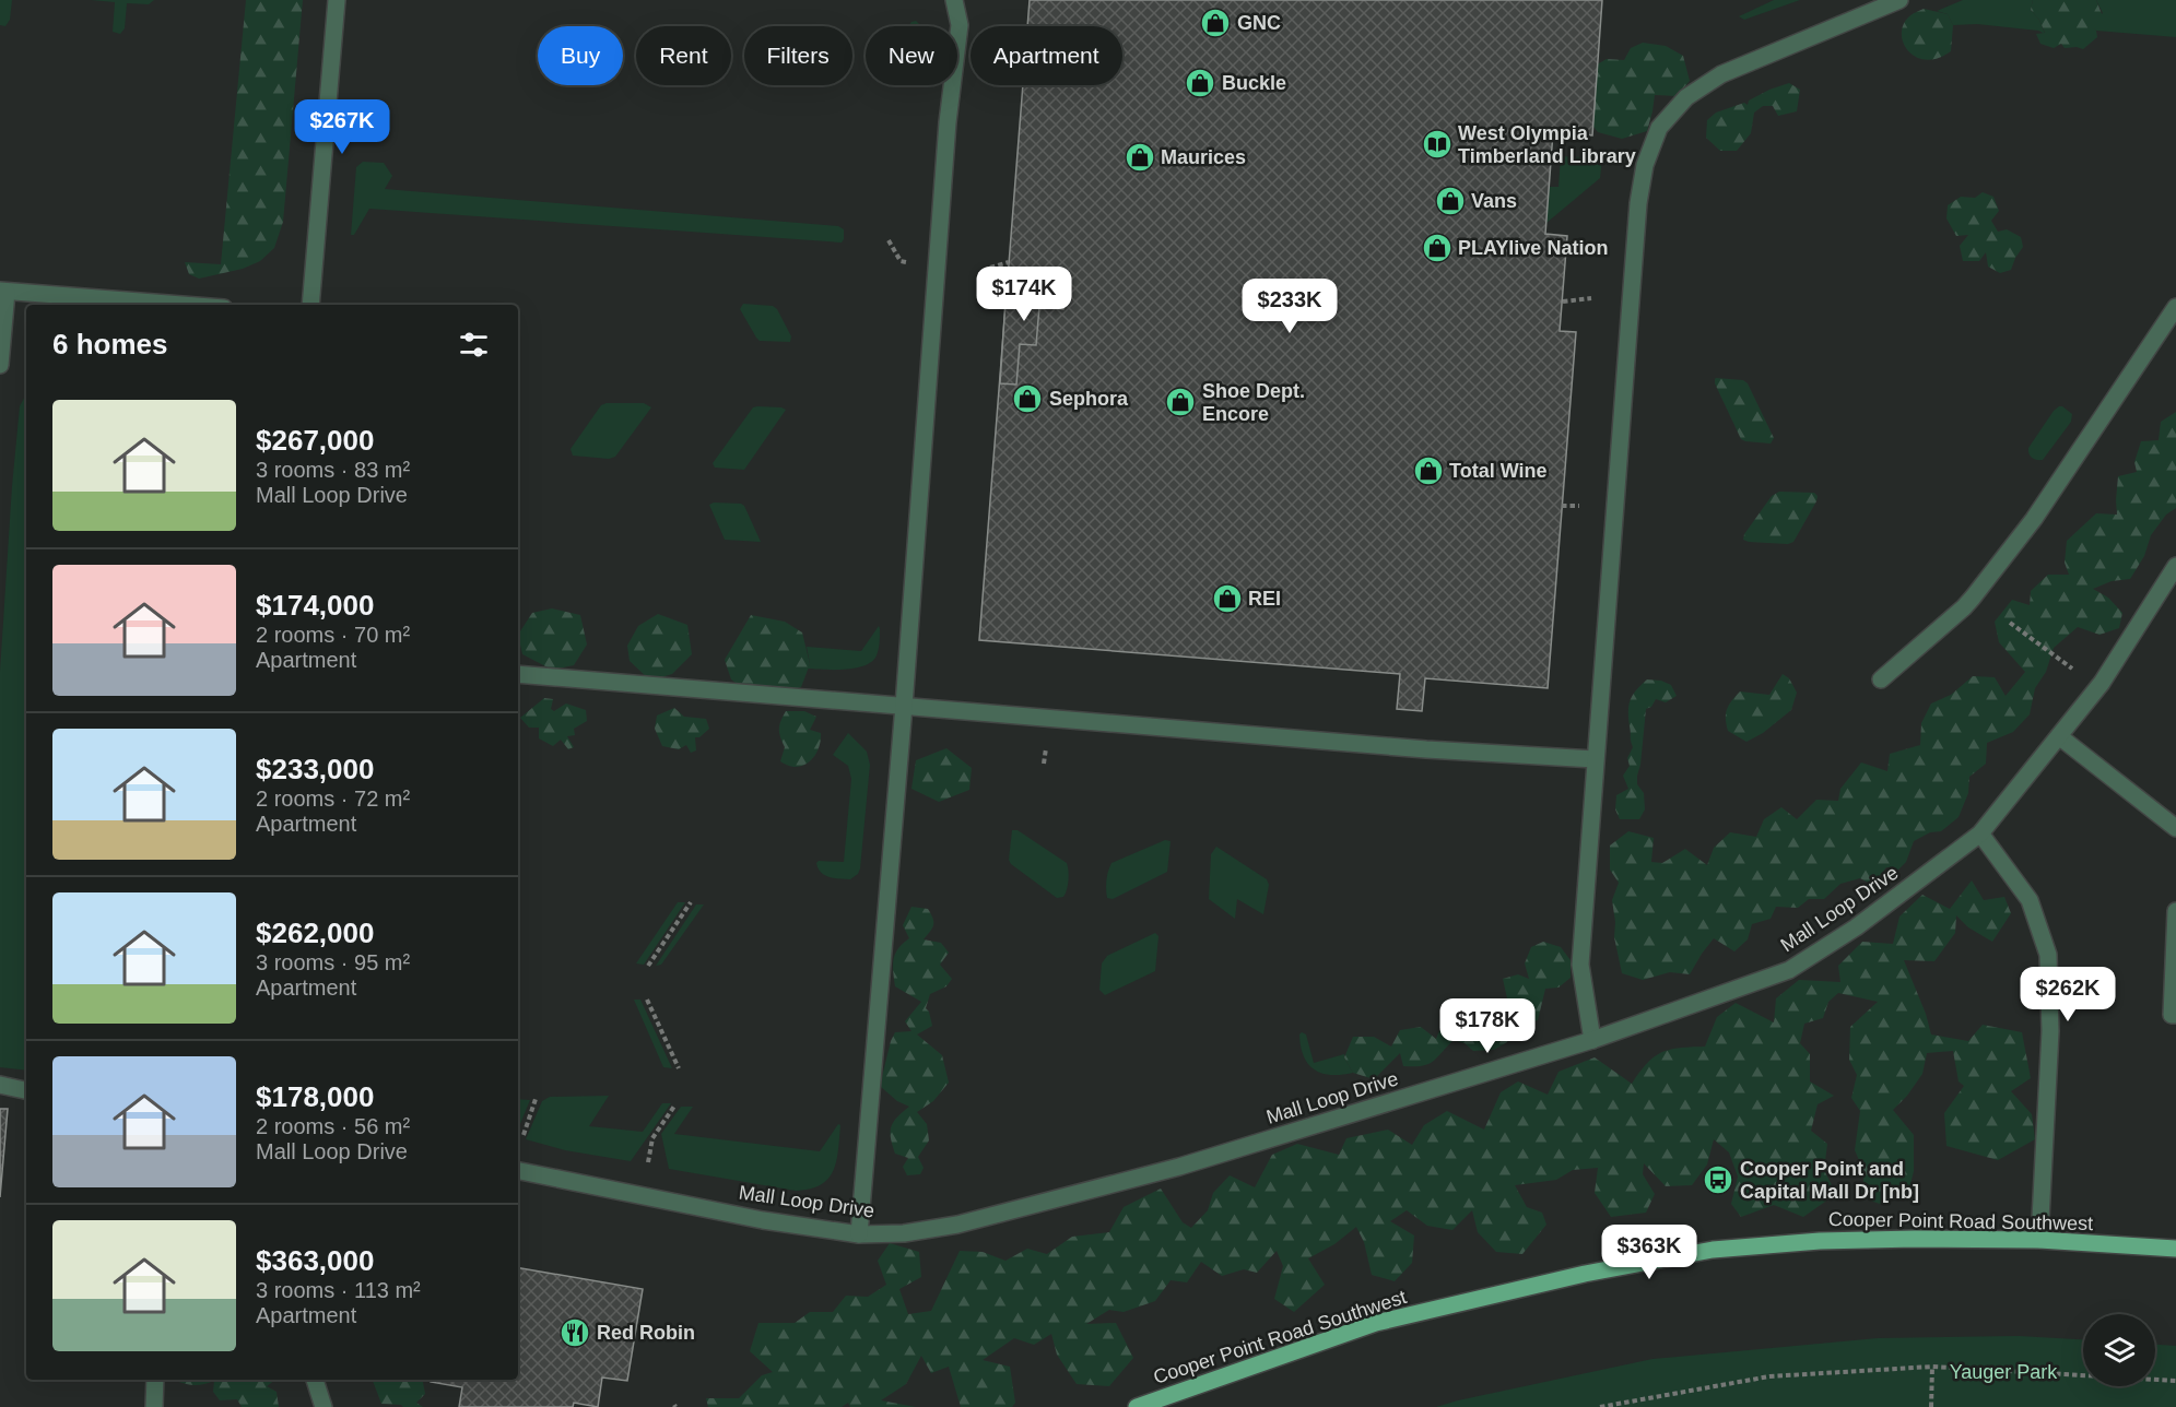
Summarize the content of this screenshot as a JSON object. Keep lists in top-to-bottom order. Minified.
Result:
{"streets":{"main road":["Cooper Point Road Southwest"],"street":["Mall Loop Drive"]},"parks":["Yauger Park"],"places":{"shop":["GNC","Buckle","Maurices","Vans","PLAYlive Nation","Sephora","Shoe Dept. Encore","Total Wine","REI"],"library":["West Olympia Timberland Library"],"bus stop":["Cooper Point and Capital Mall Dr [nb]"],"restaurant":["Red Robin"]},"page":{"chip":["Buy","Rent","Filters","New","Apartment"],"price":["$267K","$174K","$233K","$262K","$178K","$363K"],"heading":"6 homes","list":[{"name":"$267,000","note":"3 rooms · 83 m² · Mall Loop Drive"},{"name":"$174,000","note":"2 rooms · 70 m² · Apartment"},{"name":"$233,000","note":"2 rooms · 72 m² · Apartment"},{"name":"$262,000","note":"3 rooms · 95 m² · Apartment"},{"name":"$178,000","note":"2 rooms · 56 m² · Mall Loop Drive"},{"name":"$363,000","note":"3 rooms · 113 m² · Apartment"}]}}
